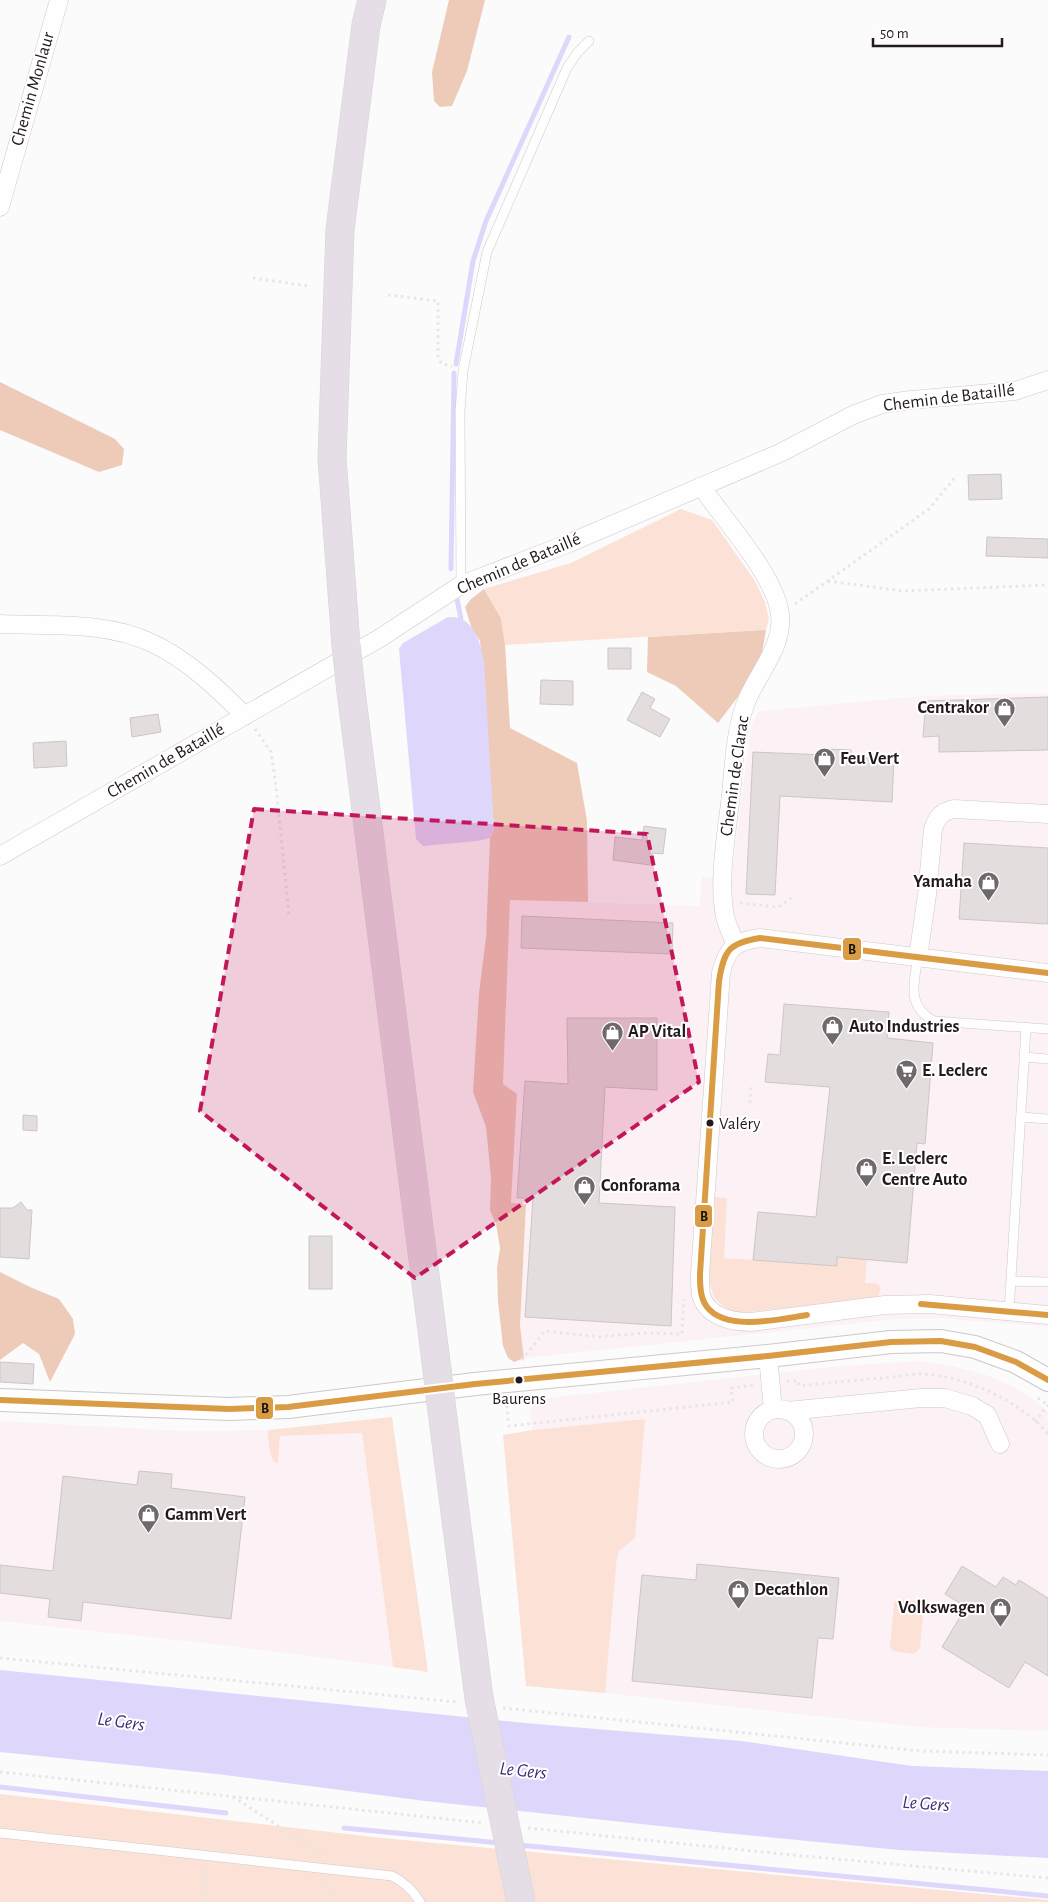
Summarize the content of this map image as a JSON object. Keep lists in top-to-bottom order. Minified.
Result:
{"streets":{"street":["Chemin Monlaur","Chemin de Bataillé","Chemin de Clarac"]},"crossings":[["Chemin de Bataillé","Chemin de Clarac"]],"water":["Le Gers"],"places":{"shop":["Centrakor","Feu Vert","Yamaha","Auto Industries","AP Vital","E. Leclerc Centre Auto","Conforama","Gamm Vert","Decathlon","Volkswagen"],"supermarket":["E. Leclerc"],"other":["Valéry","Baurens"]},"lines":["transit line B"],"scale_bar":"50 m"}
